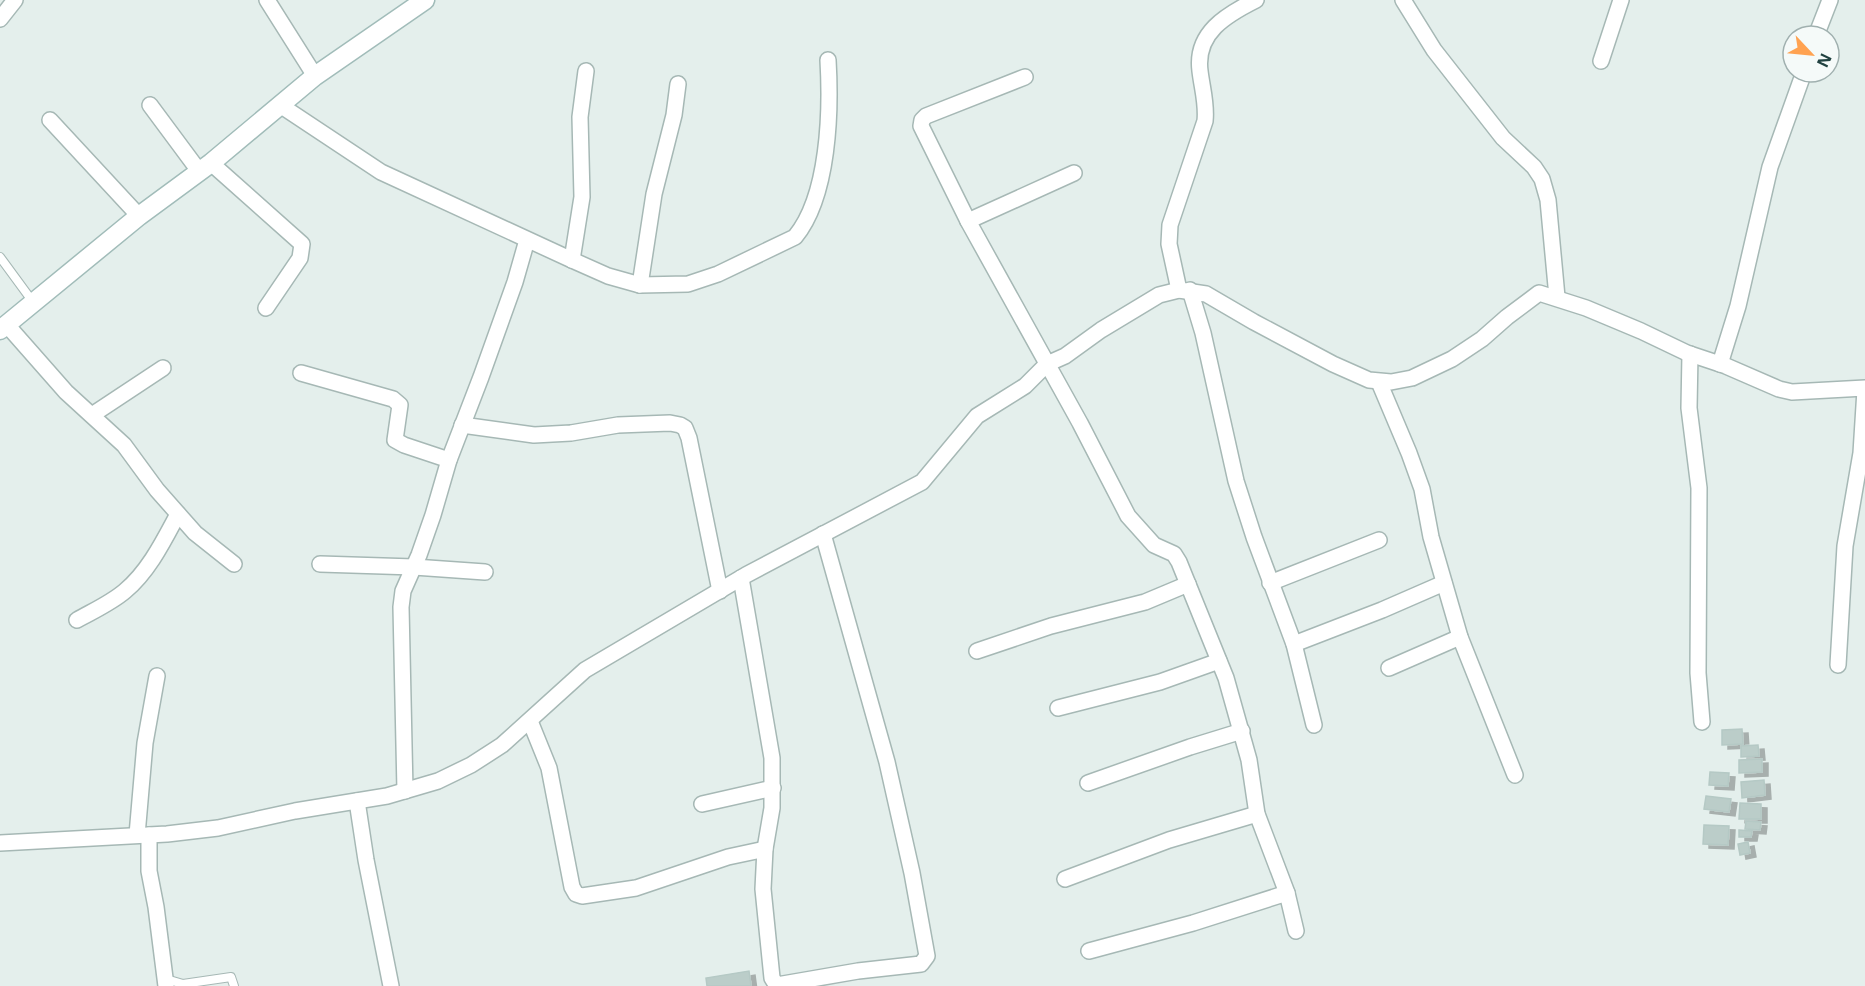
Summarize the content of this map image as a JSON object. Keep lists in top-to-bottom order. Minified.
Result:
{"north":"bottom right"}
